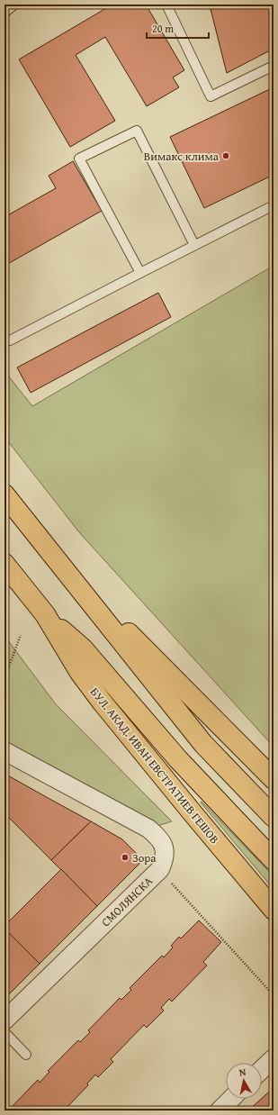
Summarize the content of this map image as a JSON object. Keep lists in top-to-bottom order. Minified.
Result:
{"streets":{"main road":["БУЛ. АКАД. ИВАН ЕВСТРАТИЕВ ГЕШОВ"],"street":["СМОЛЯНСКА"]},"places":["Вимакс клима","Зора"],"scale_bar":"20 m","north":"top"}
